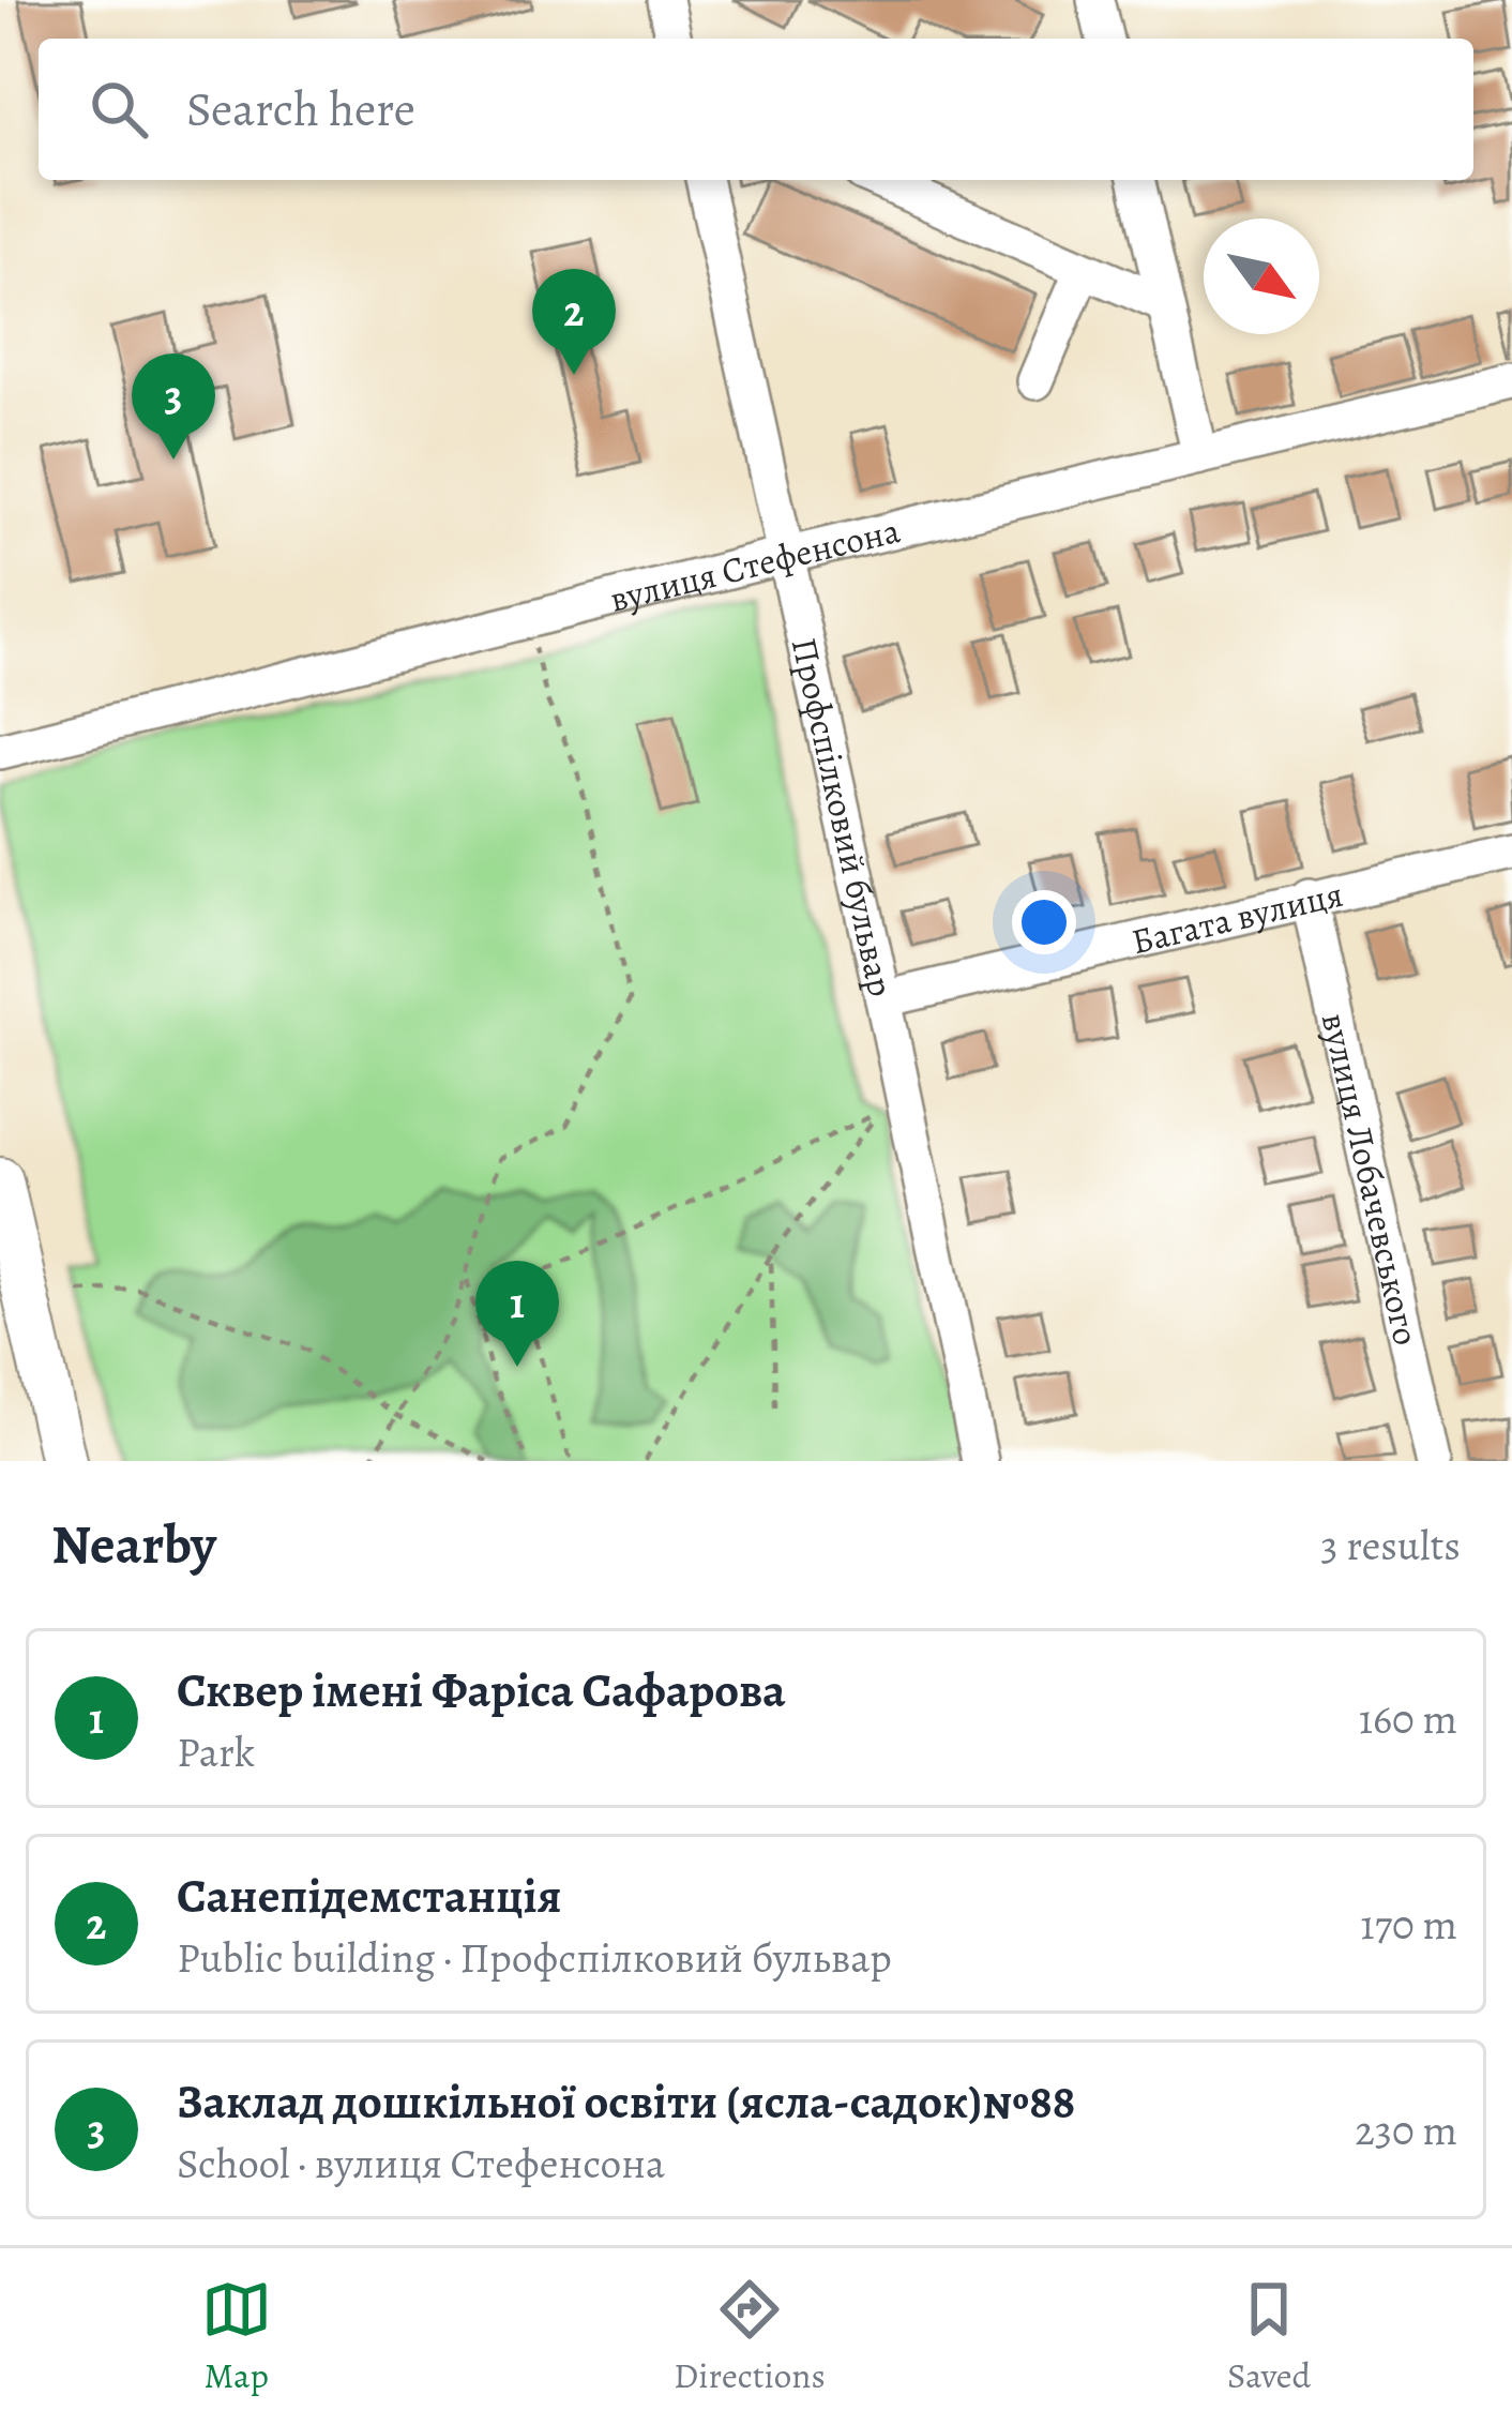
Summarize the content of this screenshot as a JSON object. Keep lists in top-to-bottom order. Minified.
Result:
{"streets":{"street":["вулиця Стефенсона","Профспілковий бульвар","Багата вулиця","вулиця Лобачевського"]},"crossings":[["вулиця Стефенсона","Профспілковий бульвар"],["Профспілковий бульвар","Багата вулиця"],["Багата вулиця","вулиця Лобачевського"]],"north":"bottom right","page":{"search":"Search here","pins":["2","3","1"],"heading":["Nearby","3 results"],"list":[{"mark":"1","name":"Сквер імені Фаріса Сафарова","note":"Park","value":"160 m"},{"mark":"2","name":"Санепідемстанція","note":"Public building · Профспілковий бульвар","value":"170 m"},{"mark":"3","name":"Заклад дошкільної освіти (ясла-садок)№88","note":"School · вулиця Стефенсона","value":"230 m"}],"nav":["Map","Directions","Saved"]}}
